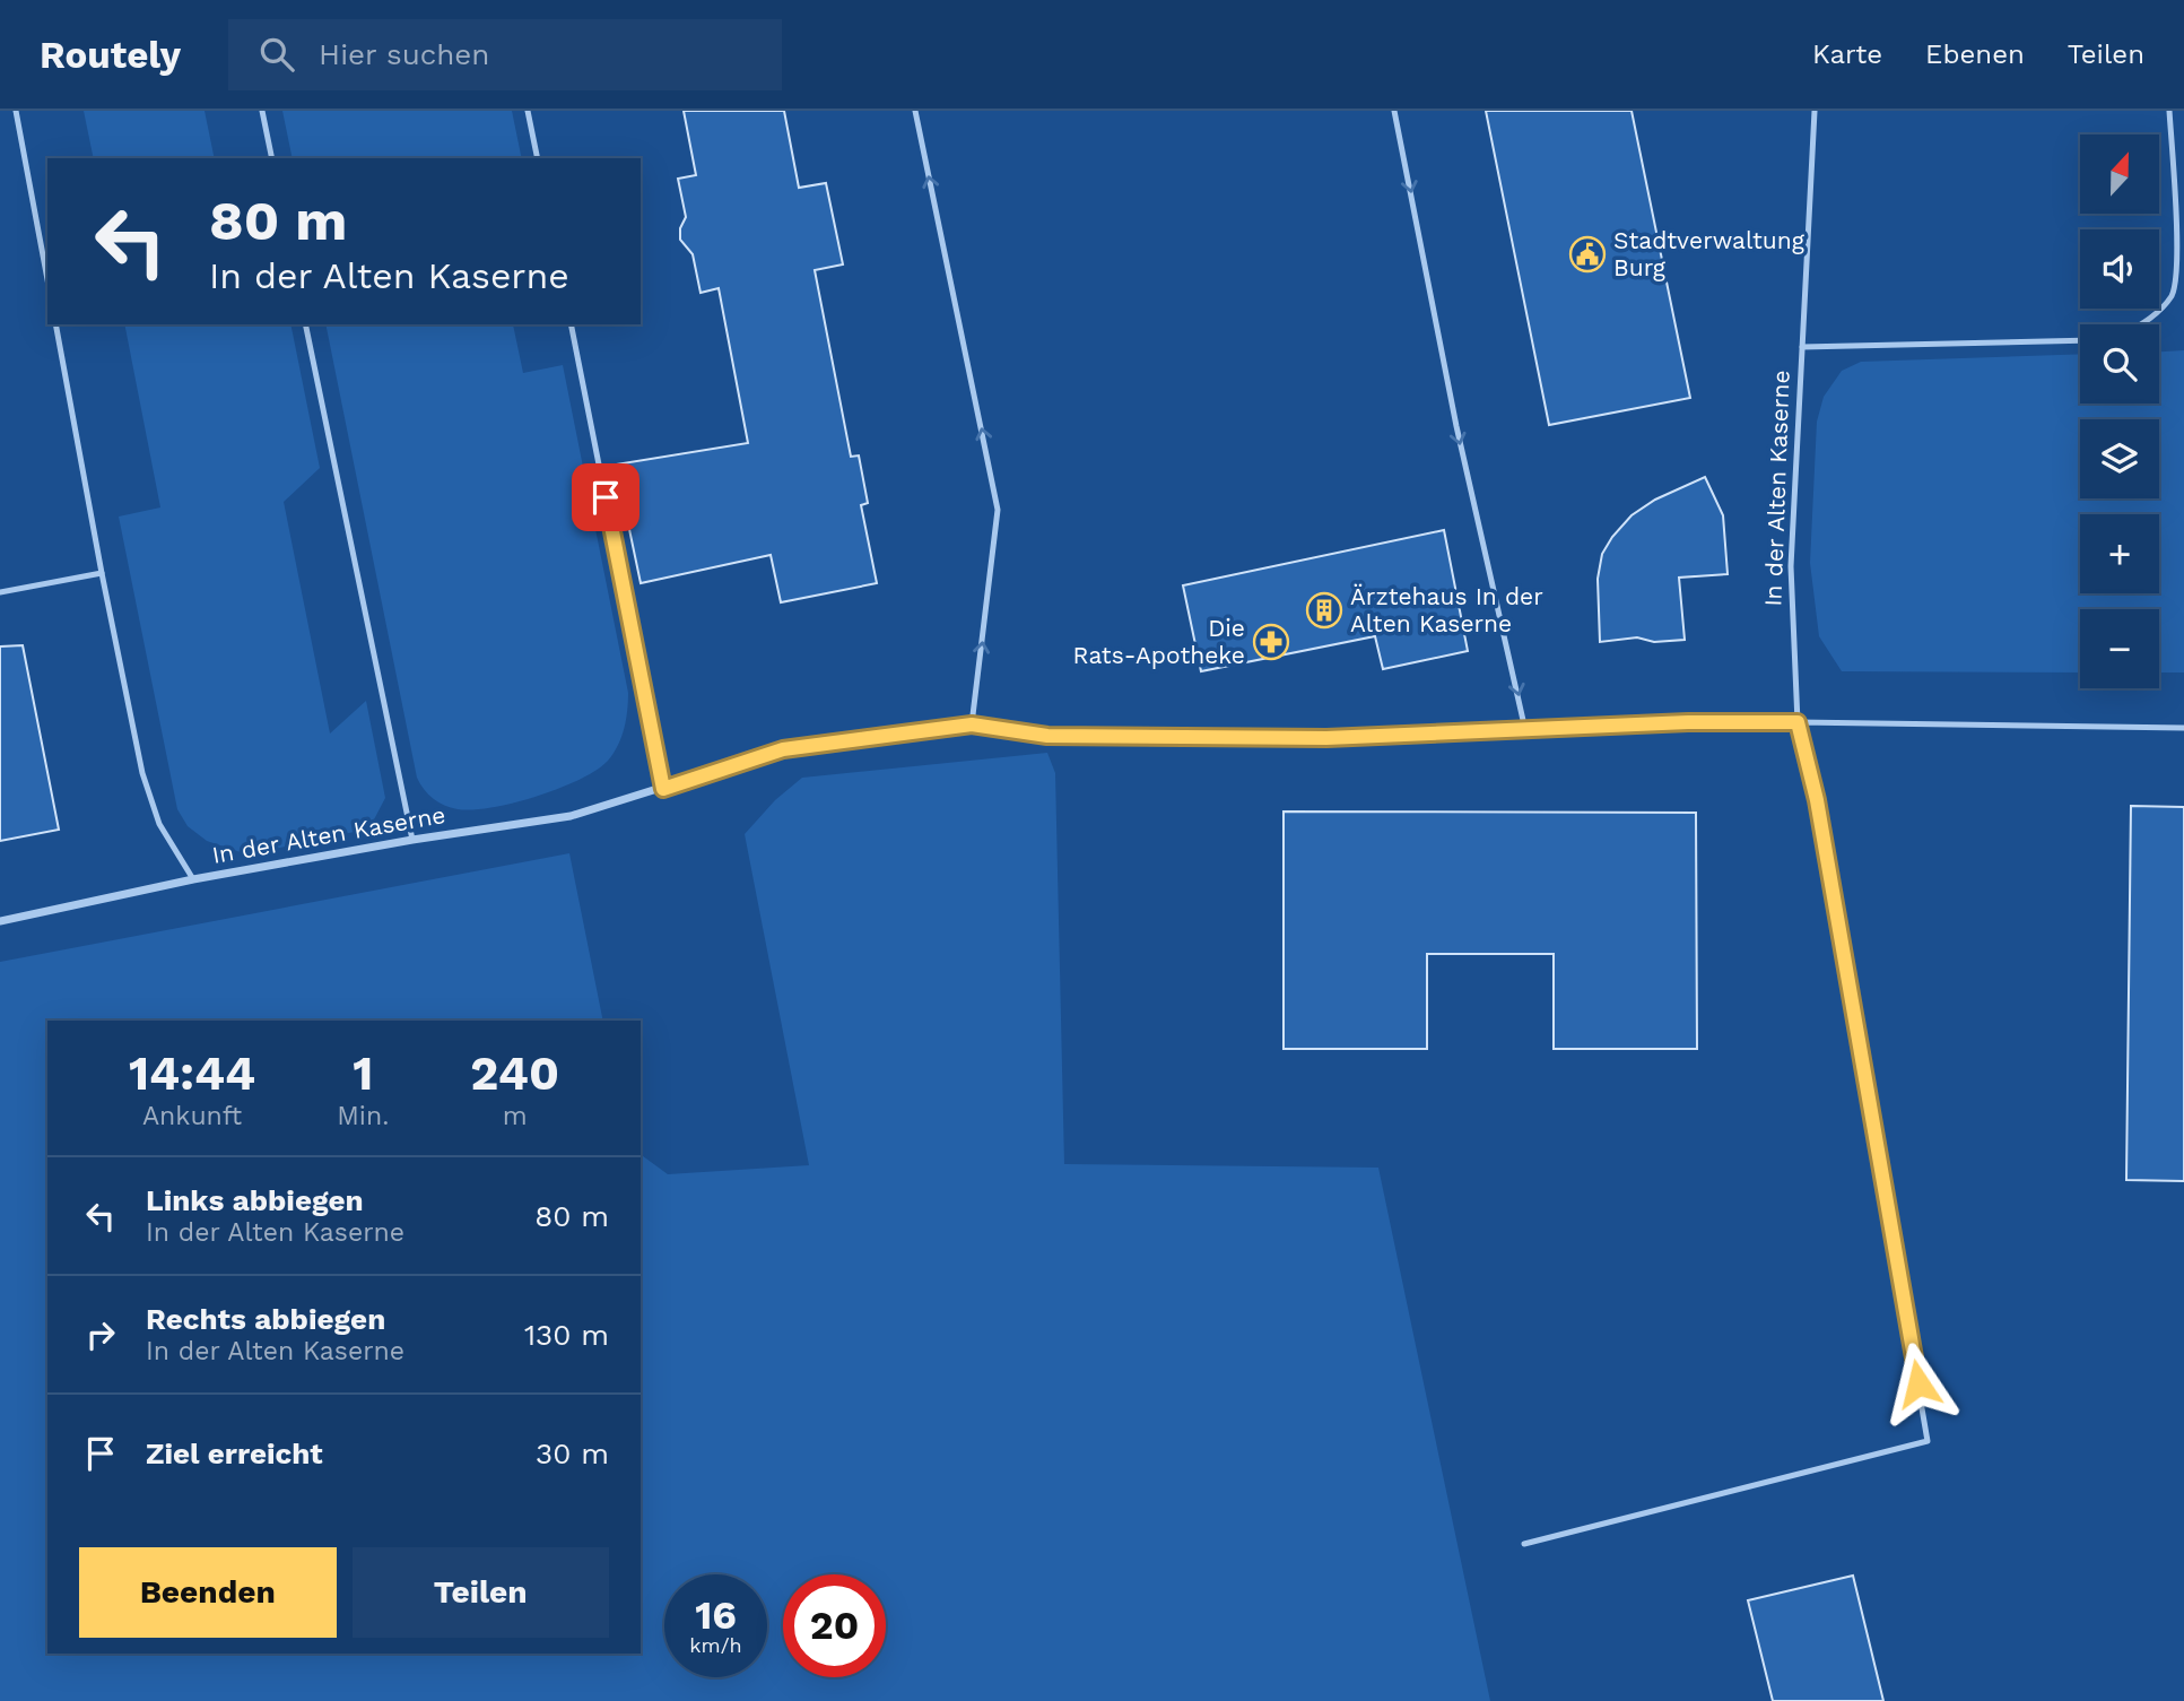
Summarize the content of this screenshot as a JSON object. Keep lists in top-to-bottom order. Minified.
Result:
{"streets":{"street":["In der Alten Kaserne"]},"places":{"public building":["Stadtverwaltung Burg"],"building":["Ärztehaus In der Alten Kaserne"],"pharmacy":["Die Rats-Apotheke"]},"north":"top","page":{"header":"Routely","search":"Hier suchen","nav":["Karte","Ebenen","Teilen"],"map_buttons":["+","−"],"turn":["80 m","In der Alten Kaserne"],"eta":["14:44","Ankunft","1","Min.","240","m"],"list":[{"name":"Links abbiegen","note":"In der Alten Kaserne","value":"80 m"},{"name":"Rechts abbiegen","note":"In der Alten Kaserne","value":"130 m"},{"name":"Ziel erreicht","value":"30 m"}],"buttons":["Beenden","Teilen"],"speed":"16 km/h","limit":"20"}}
